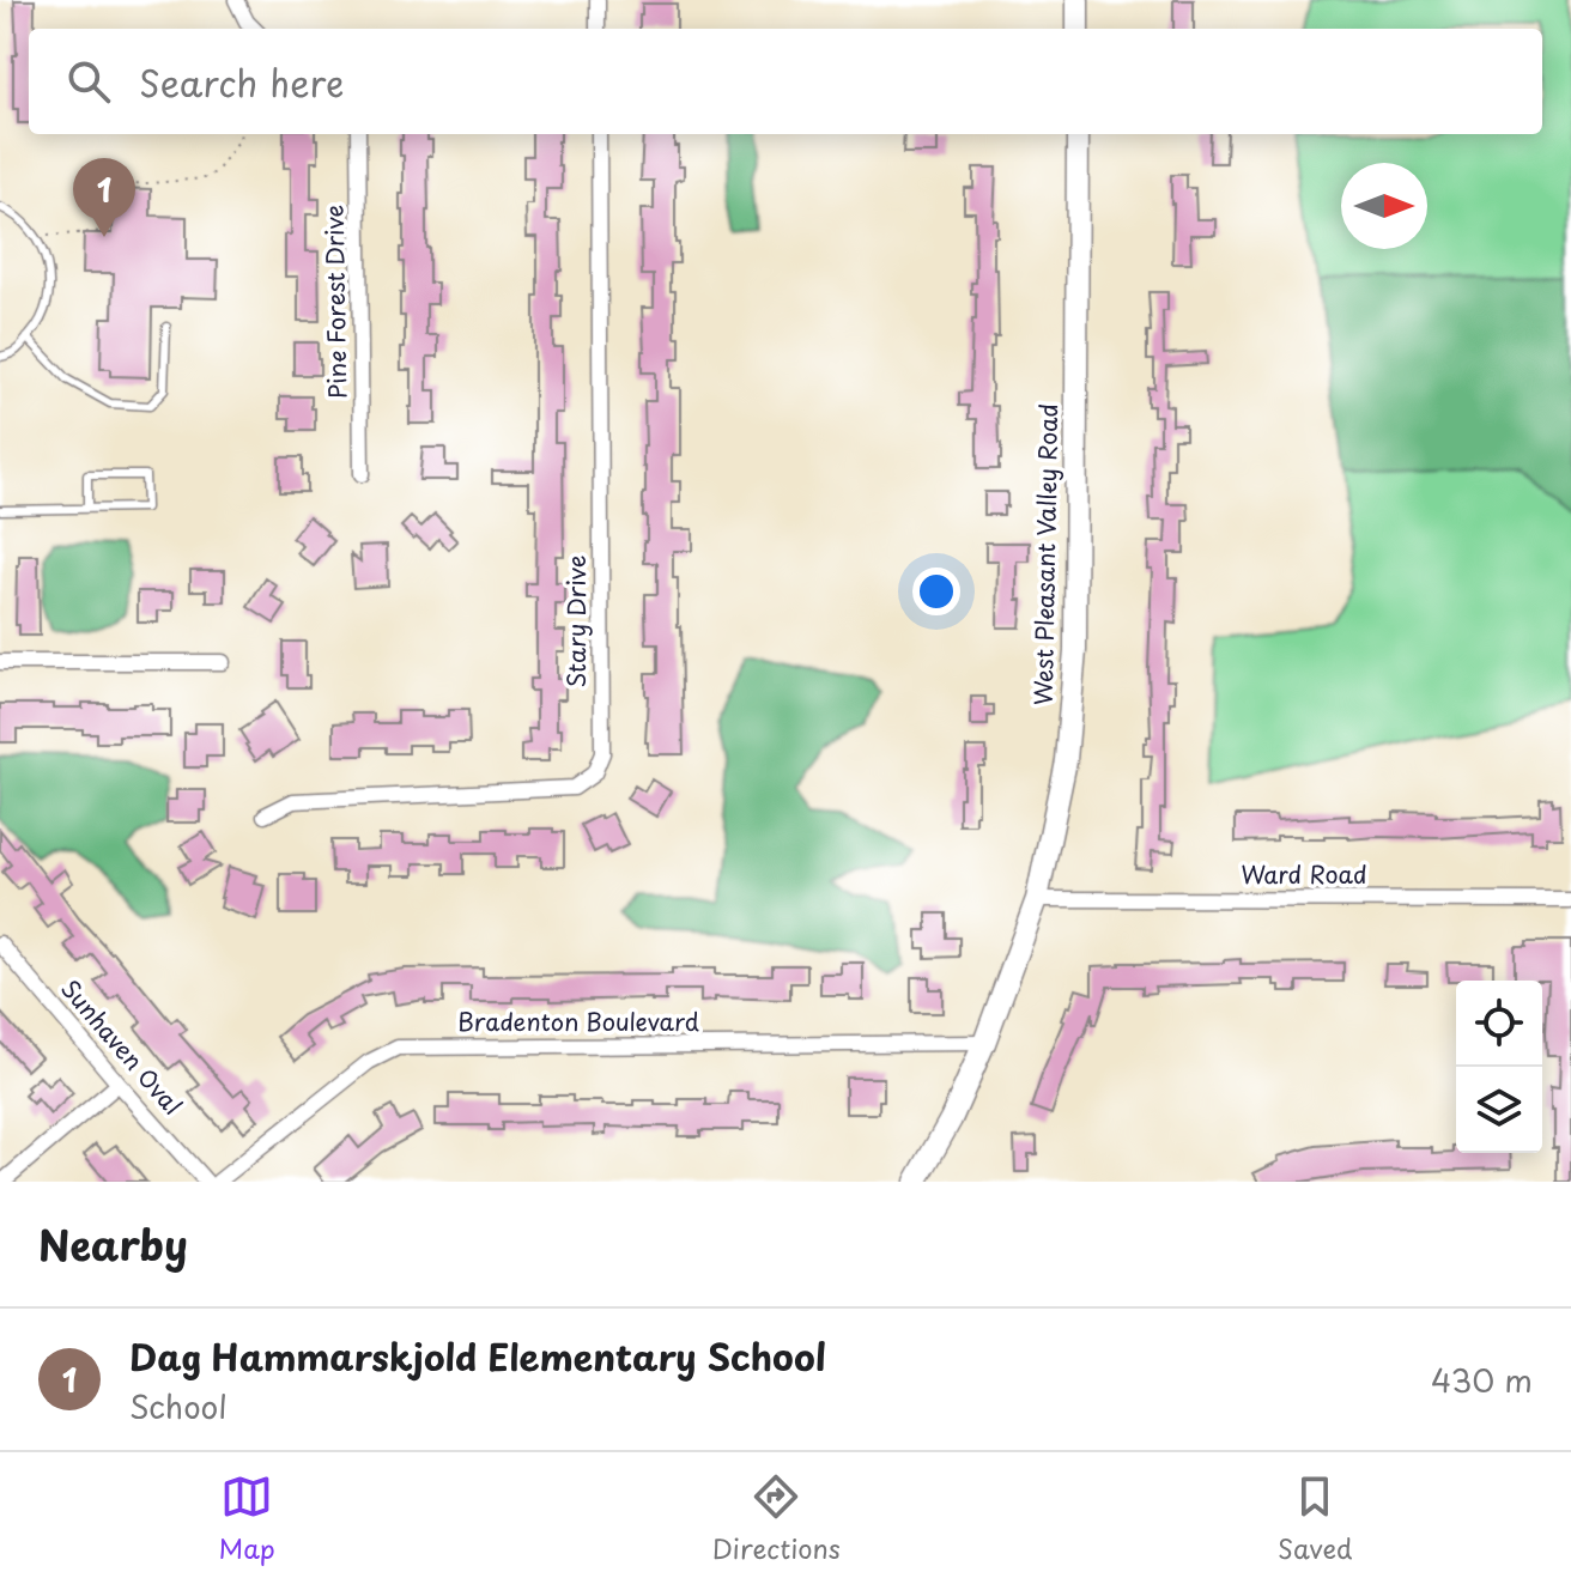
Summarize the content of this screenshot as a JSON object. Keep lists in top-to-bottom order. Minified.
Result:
{"streets":{"main road":["West Pleasant Valley Road"],"street":["Pine Forest Drive","Stary Drive","Ward Road","Bradenton Boulevard","Sunhaven Oval"]},"crossings":[["West Pleasant Valley Road","Ward Road"],["West Pleasant Valley Road","Bradenton Boulevard"]],"north":"right","page":{"search":"Search here","pins":"1","heading":"Nearby","list":[{"mark":"1","name":"Dag Hammarskjold Elementary School","note":"School","value":"430 m"}],"nav":["Map","Directions","Saved"]}}
